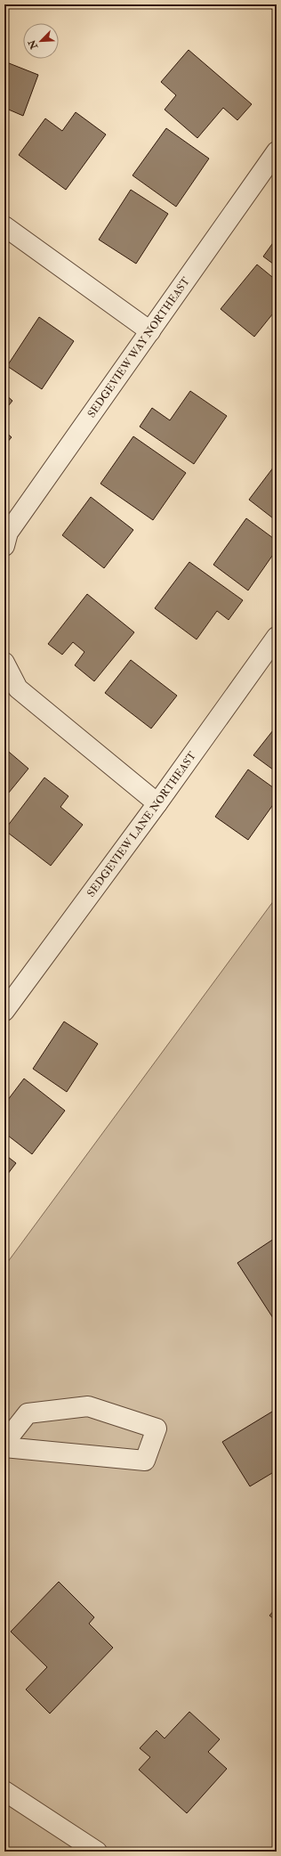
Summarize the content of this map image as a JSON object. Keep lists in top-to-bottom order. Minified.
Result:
{"streets":{"street":["SEDGEVIEW WAY NORTHEAST","SEDGEVIEW LANE NORTHEAST"]},"north":"bottom left"}
